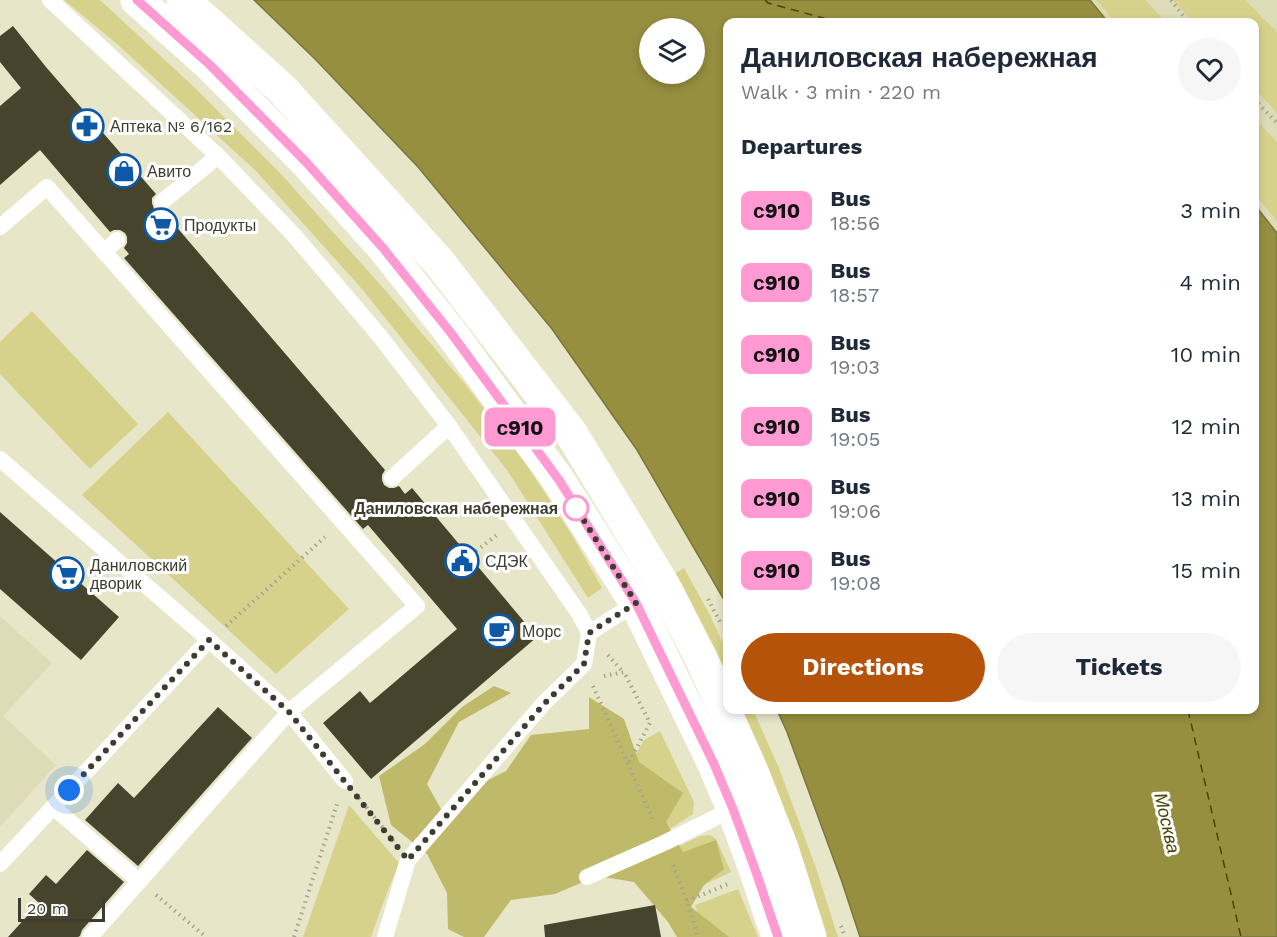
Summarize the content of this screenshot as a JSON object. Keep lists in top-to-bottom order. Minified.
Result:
{"water":["Москва"],"places":{"pharmacy":["Аптека № 6/162"],"shop":["Авито"],"supermarket":["Продукты","Даниловский дворик"],"other":["Даниловская набережная"],"public building":["СДЭК"],"cafe":["Морс"]},"lines":["bus line с910"],"scale_bar":"20 m","page":{"on_map":"с910","heading":[["Даниловская набережная","Walk · 3 min · 220 m"],"Departures"],"list":[{"mark":"с910","name":"Bus","note":"18:56","value":"3 min"},{"mark":"с910","name":"Bus","note":"18:57","value":"4 min"},{"mark":"с910","name":"Bus","note":"19:03","value":"10 min"},{"mark":"с910","name":"Bus","note":"19:05","value":"12 min"},{"mark":"с910","name":"Bus","note":"19:06","value":"13 min"},{"mark":"с910","name":"Bus","note":"19:08","value":"15 min"}],"buttons":["Directions","Tickets"],"scale":"20 m"}}
